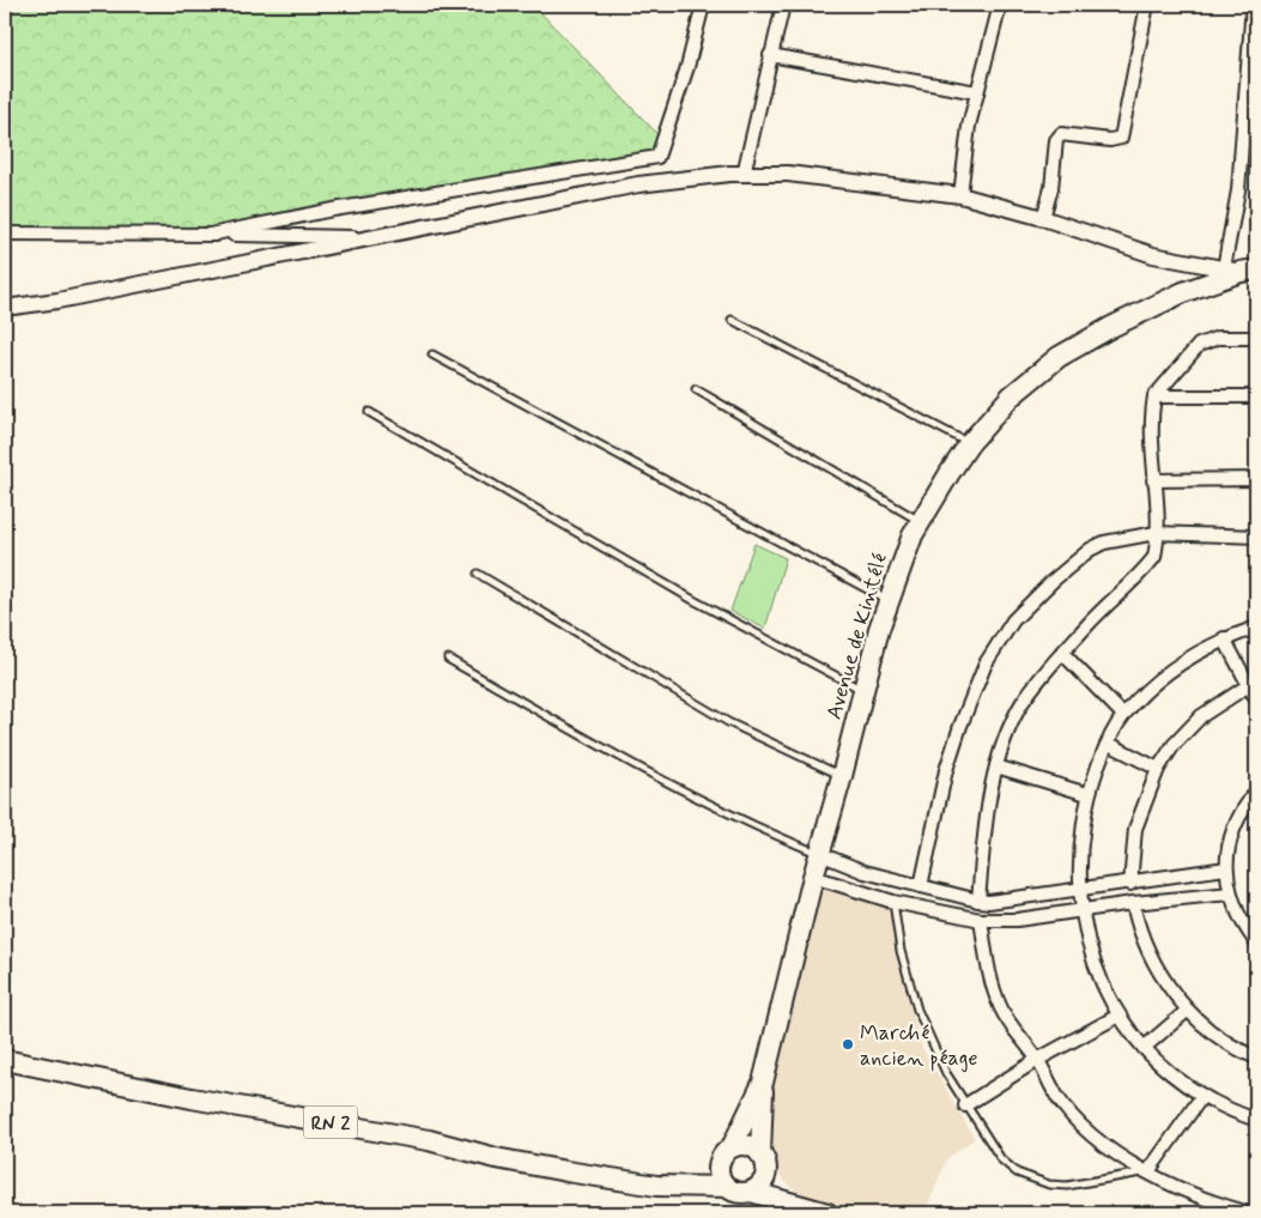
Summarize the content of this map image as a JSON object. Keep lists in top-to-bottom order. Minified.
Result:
{"streets":{"main road":["Avenue de Kintélé","RN 2"]},"crossings":[["Avenue de Kintélé","RN 2"]],"places":["Marché ancien péage"]}
